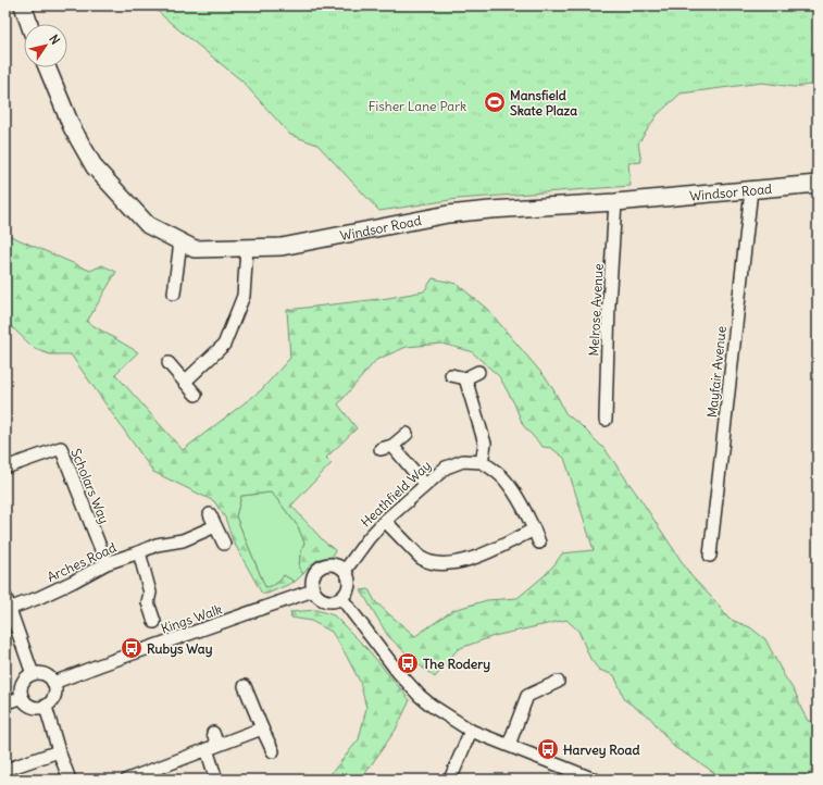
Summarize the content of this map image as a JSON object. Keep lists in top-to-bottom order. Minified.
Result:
{"streets":{"main road":["Windsor Road"],"street":["Melrose Avenue","Mayfair Avenue","Scholars Way","Heathfield Way","Arches Road","Kings Walk"]},"crossings":[["Windsor Road","Melrose Avenue"],["Windsor Road","Mayfair Avenue"],["Scholars Way","Arches Road"],["Heathfield Way","Kings Walk"]],"parks":["Fisher Lane Park"],"places":{"sports":["Mansfield Skate Plaza"],"bus stop":["Rubys Way","The Rodery","Harvey Road"]},"north":"top right"}
